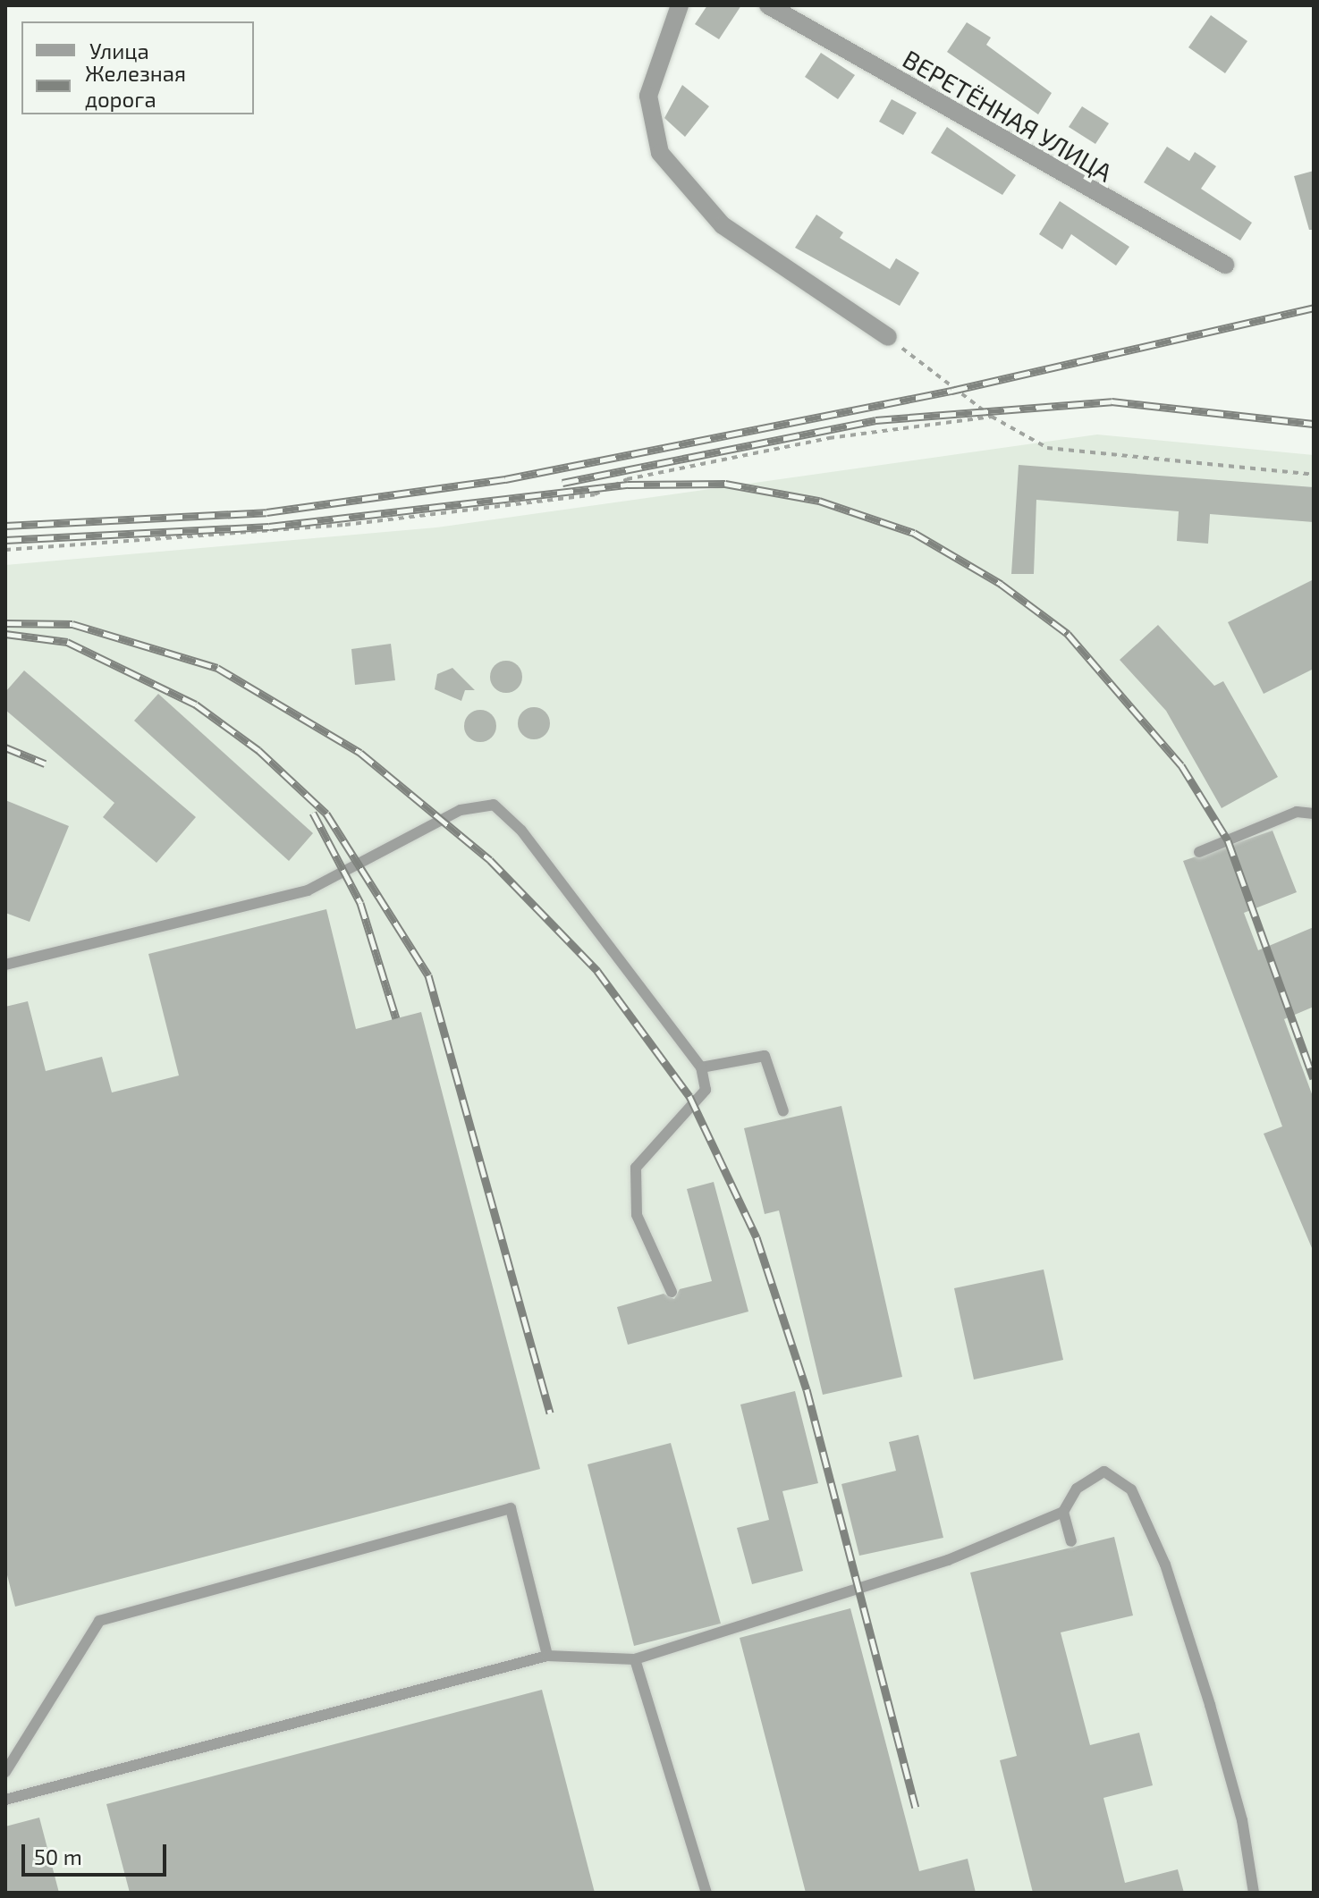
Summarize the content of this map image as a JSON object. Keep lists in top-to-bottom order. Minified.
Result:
{"streets":{"street":["ВЕРЕТЁННАЯ УЛИЦА"]},"legend":["Улица","Железная дорога"],"scale_bar":"50 m"}
